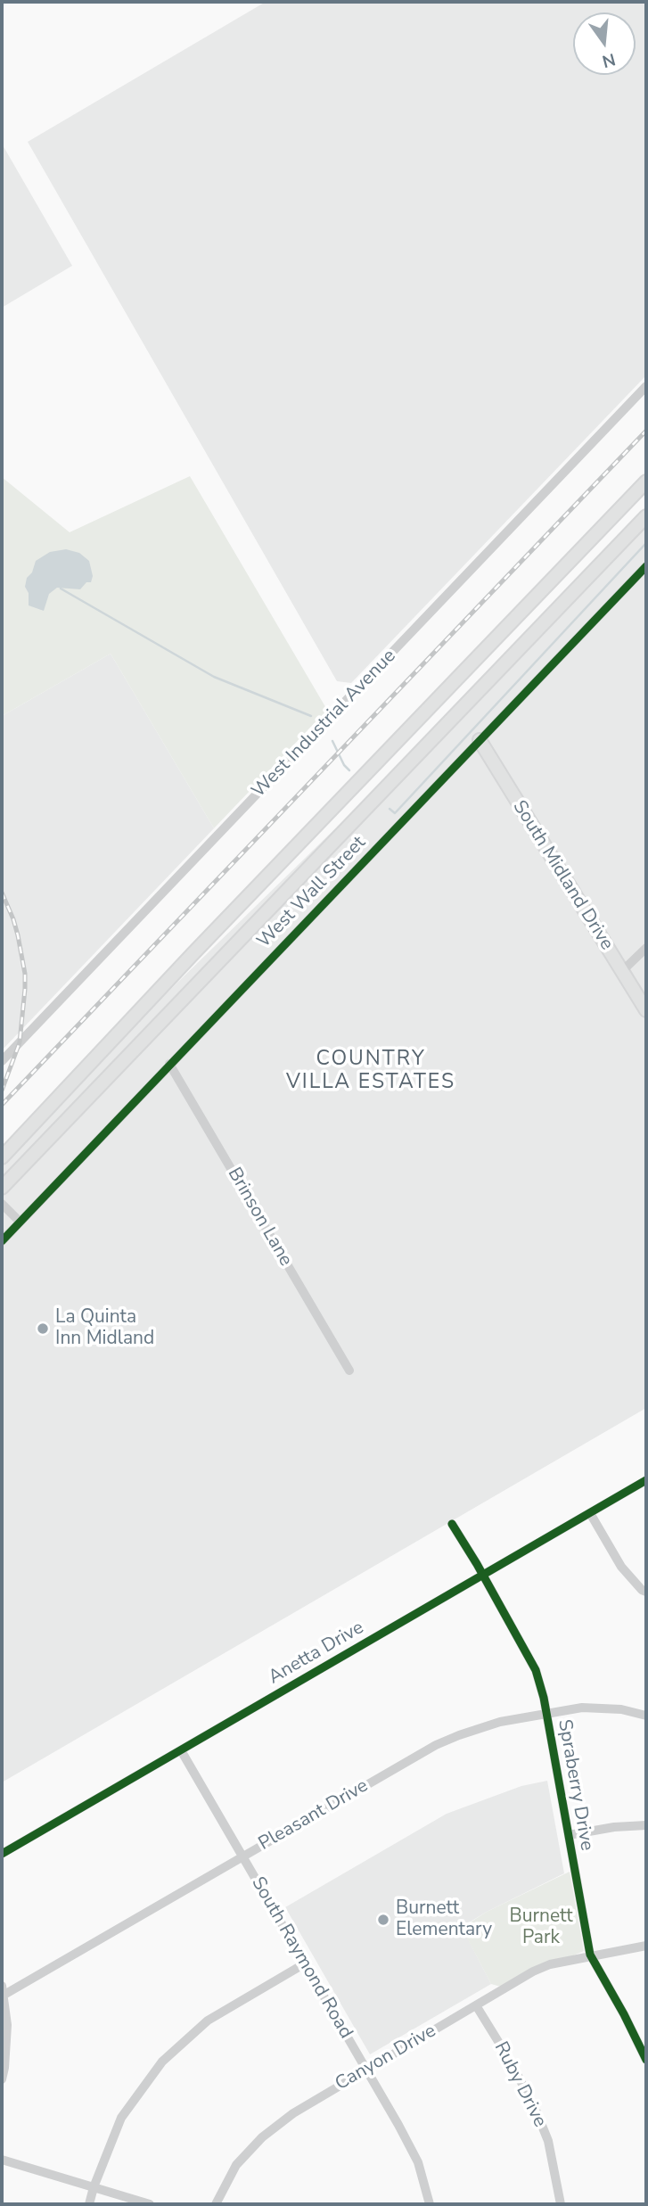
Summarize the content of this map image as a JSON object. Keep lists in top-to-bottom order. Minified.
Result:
{"streets":{"main road":["South Midland Drive","West Wall Street"],"street":["West Industrial Avenue","Brinson Lane","Anetta Drive","Spraberry Drive","Pleasant Drive","South Raymond Road","Canyon Drive","Ruby Drive"]},"crossings":[["South Midland Drive","West Wall Street"],["West Wall Street","Brinson Lane"],["Anetta Drive","Spraberry Drive"],["Anetta Drive","South Raymond Road"],["Spraberry Drive","Pleasant Drive"],["Spraberry Drive","Canyon Drive"],["Pleasant Drive","South Raymond Road"],["South Raymond Road","Canyon Drive"],["Canyon Drive","Ruby Drive"]],"districts":["COUNTRY VILLA ESTATES"],"parks":["Burnett Park"],"places":["La Quinta Inn Midland","Burnett Elementary"],"north":"bottom"}
